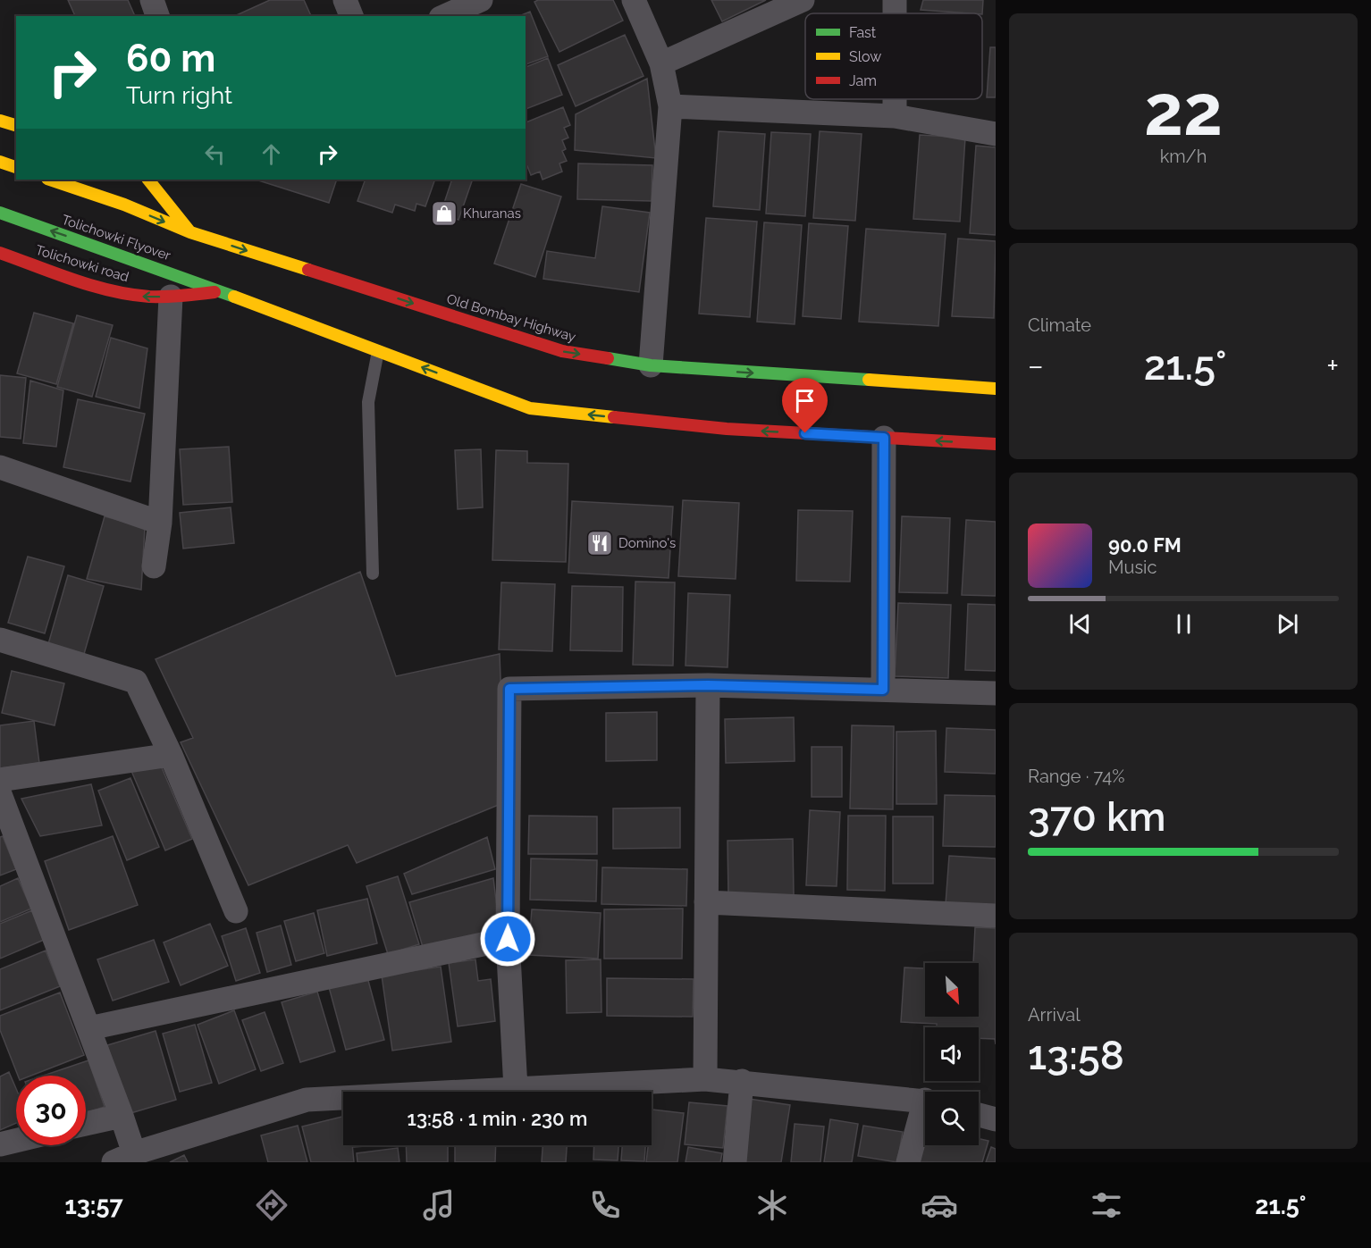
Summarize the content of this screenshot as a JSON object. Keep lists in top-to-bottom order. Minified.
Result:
{"streets":{"main road":["Tolichowki Flyover","Tolichowki road","Old Bombay Highway"]},"crossings":[["Tolichowki Flyover","Tolichowki road"]],"places":{"shop":["Khuranas"],"restaurant":["Domino's"]},"legend":["Fast","Slow","Jam"],"north":"bottom right","page":{"tile":[["22","km/h"],"Climate",["Range · 74%","370 km"],["Arrival","13:58"]],"turn":["60 m","Turn right"],"heat":["−","21.5°","+"],"song":["90.0 FM","Music"],"limit":"30","trip":"13:58 · 1 min · 230 m","tabs":["13:57","21.5°"]}}
